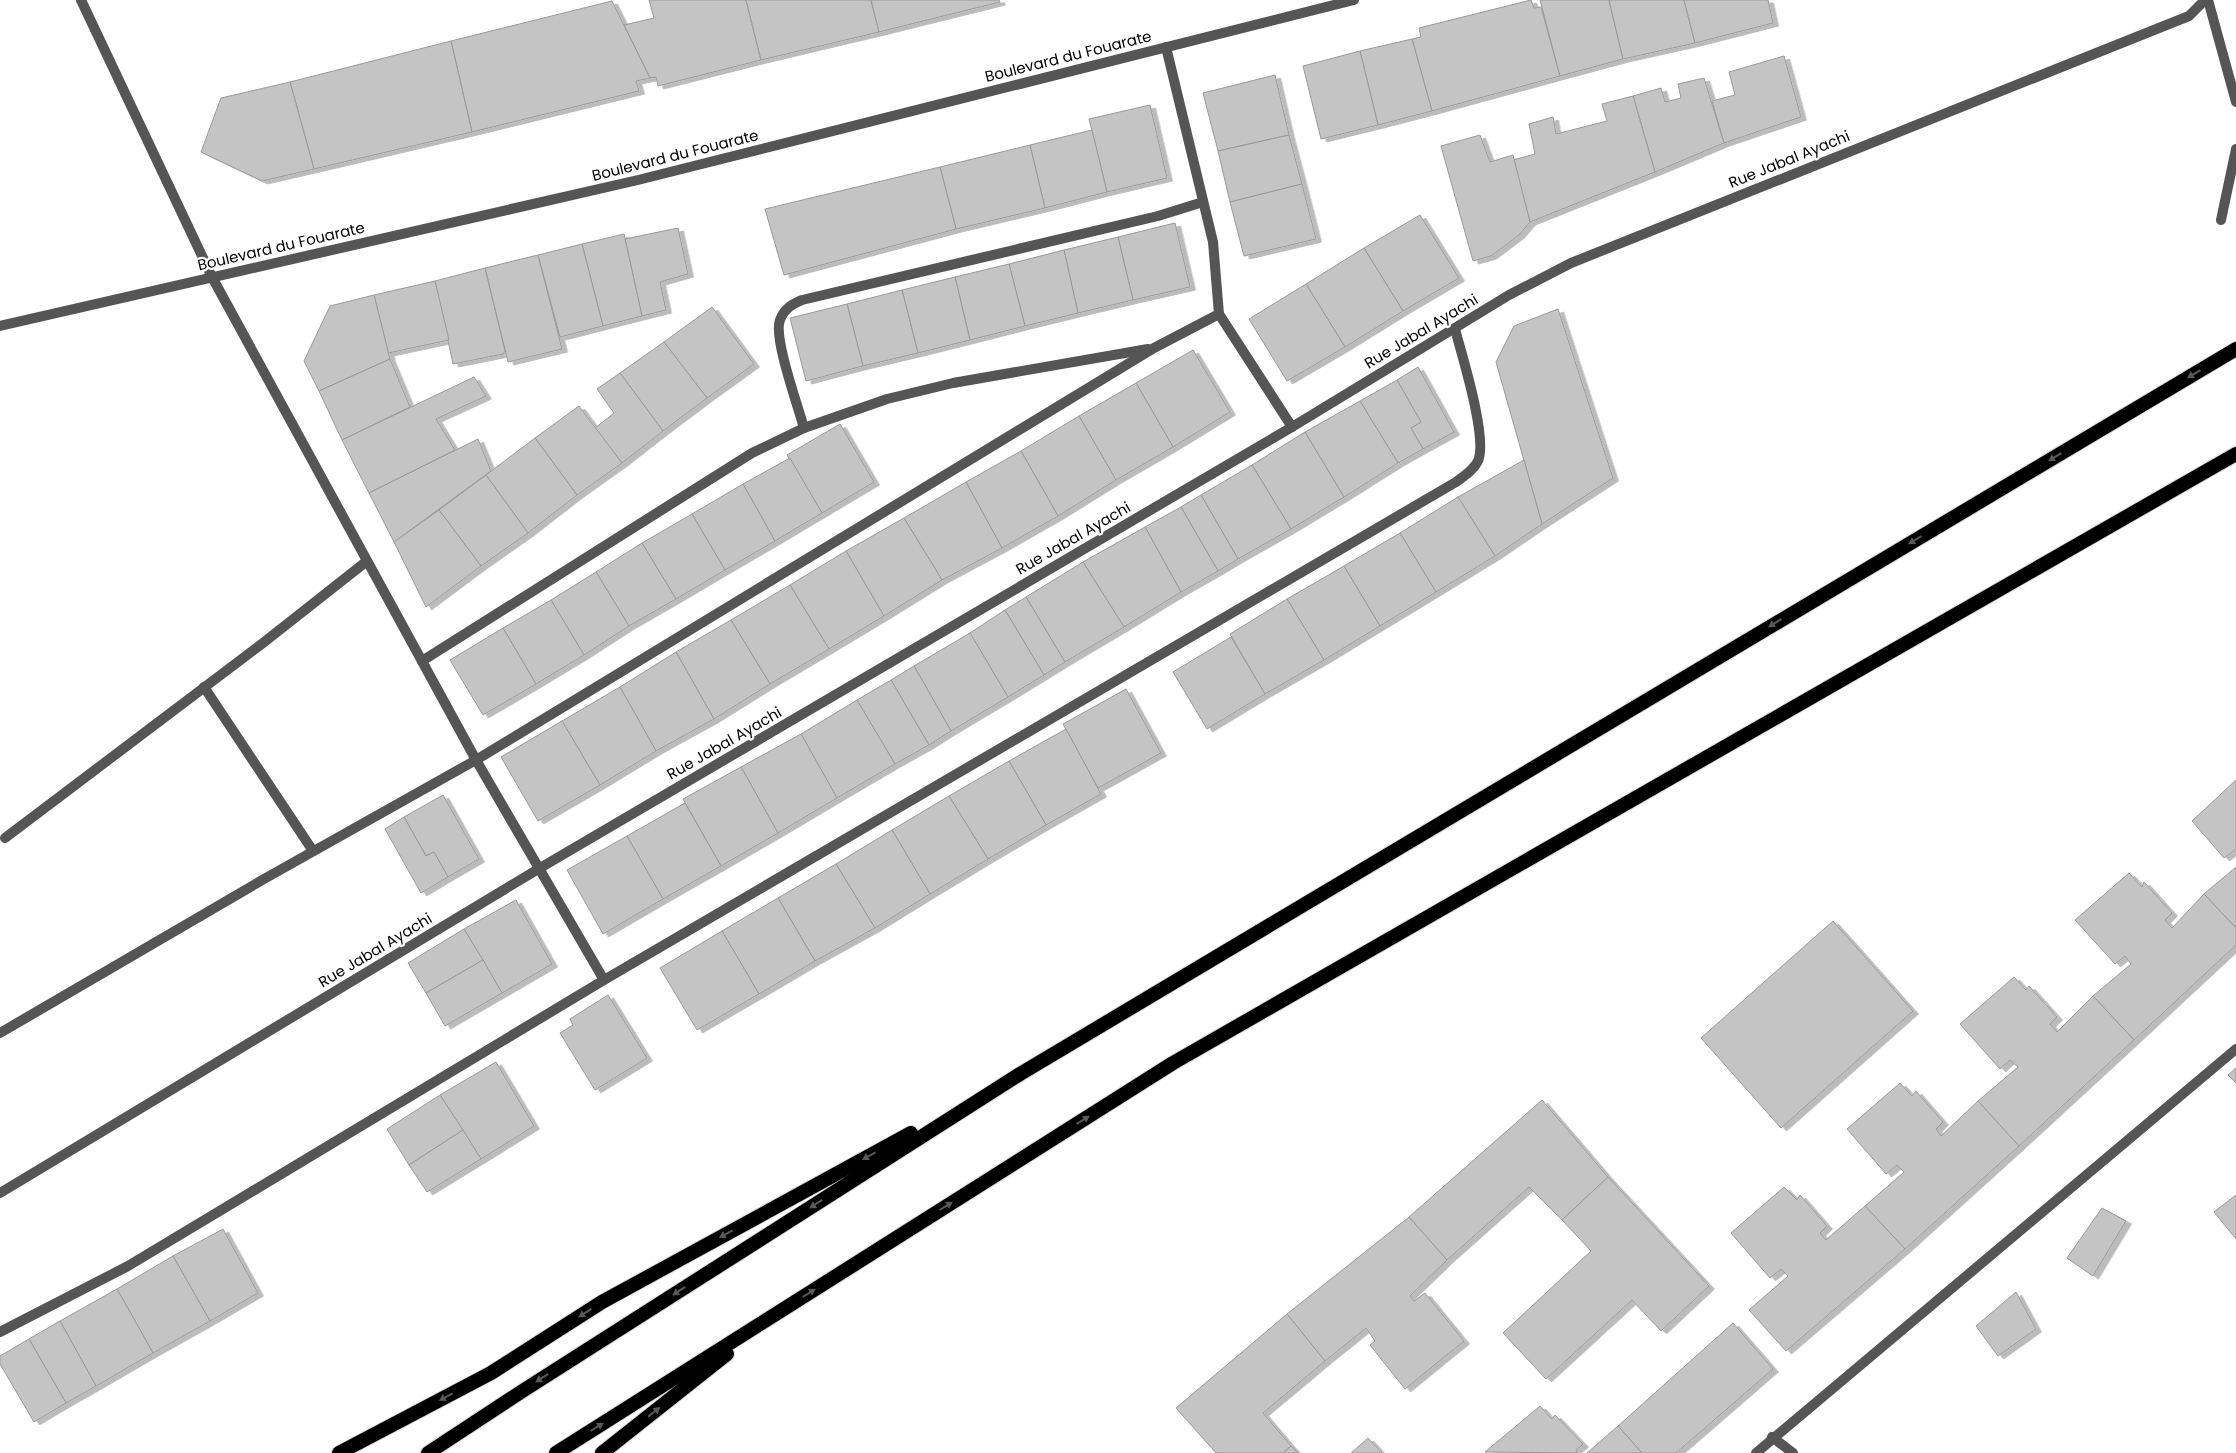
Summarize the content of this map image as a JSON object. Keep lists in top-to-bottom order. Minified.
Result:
{"streets":{"street":["Boulevard du Fouarate","Rue Jabal Ayachi"]}}
